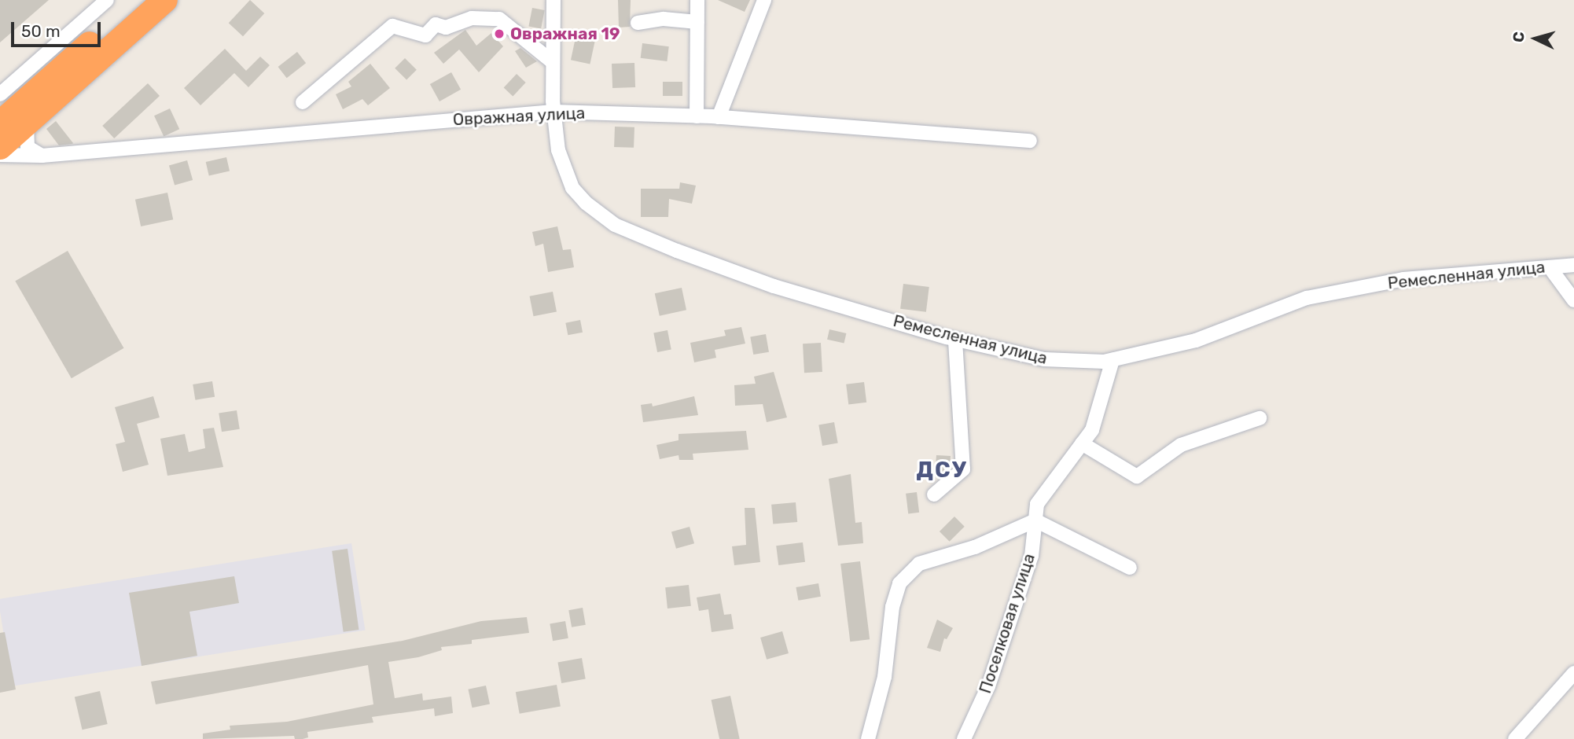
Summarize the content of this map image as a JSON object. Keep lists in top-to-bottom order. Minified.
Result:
{"streets":{"street":["Овражная улица","Ремесленная улица","Поселковая улица"]},"crossings":[["Овражная улица","Ремесленная улица"],["Ремесленная улица","Поселковая улица"]],"districts":["ДСУ"],"places":["Овражная 19"],"scale_bar":"50 m","north":"left"}
